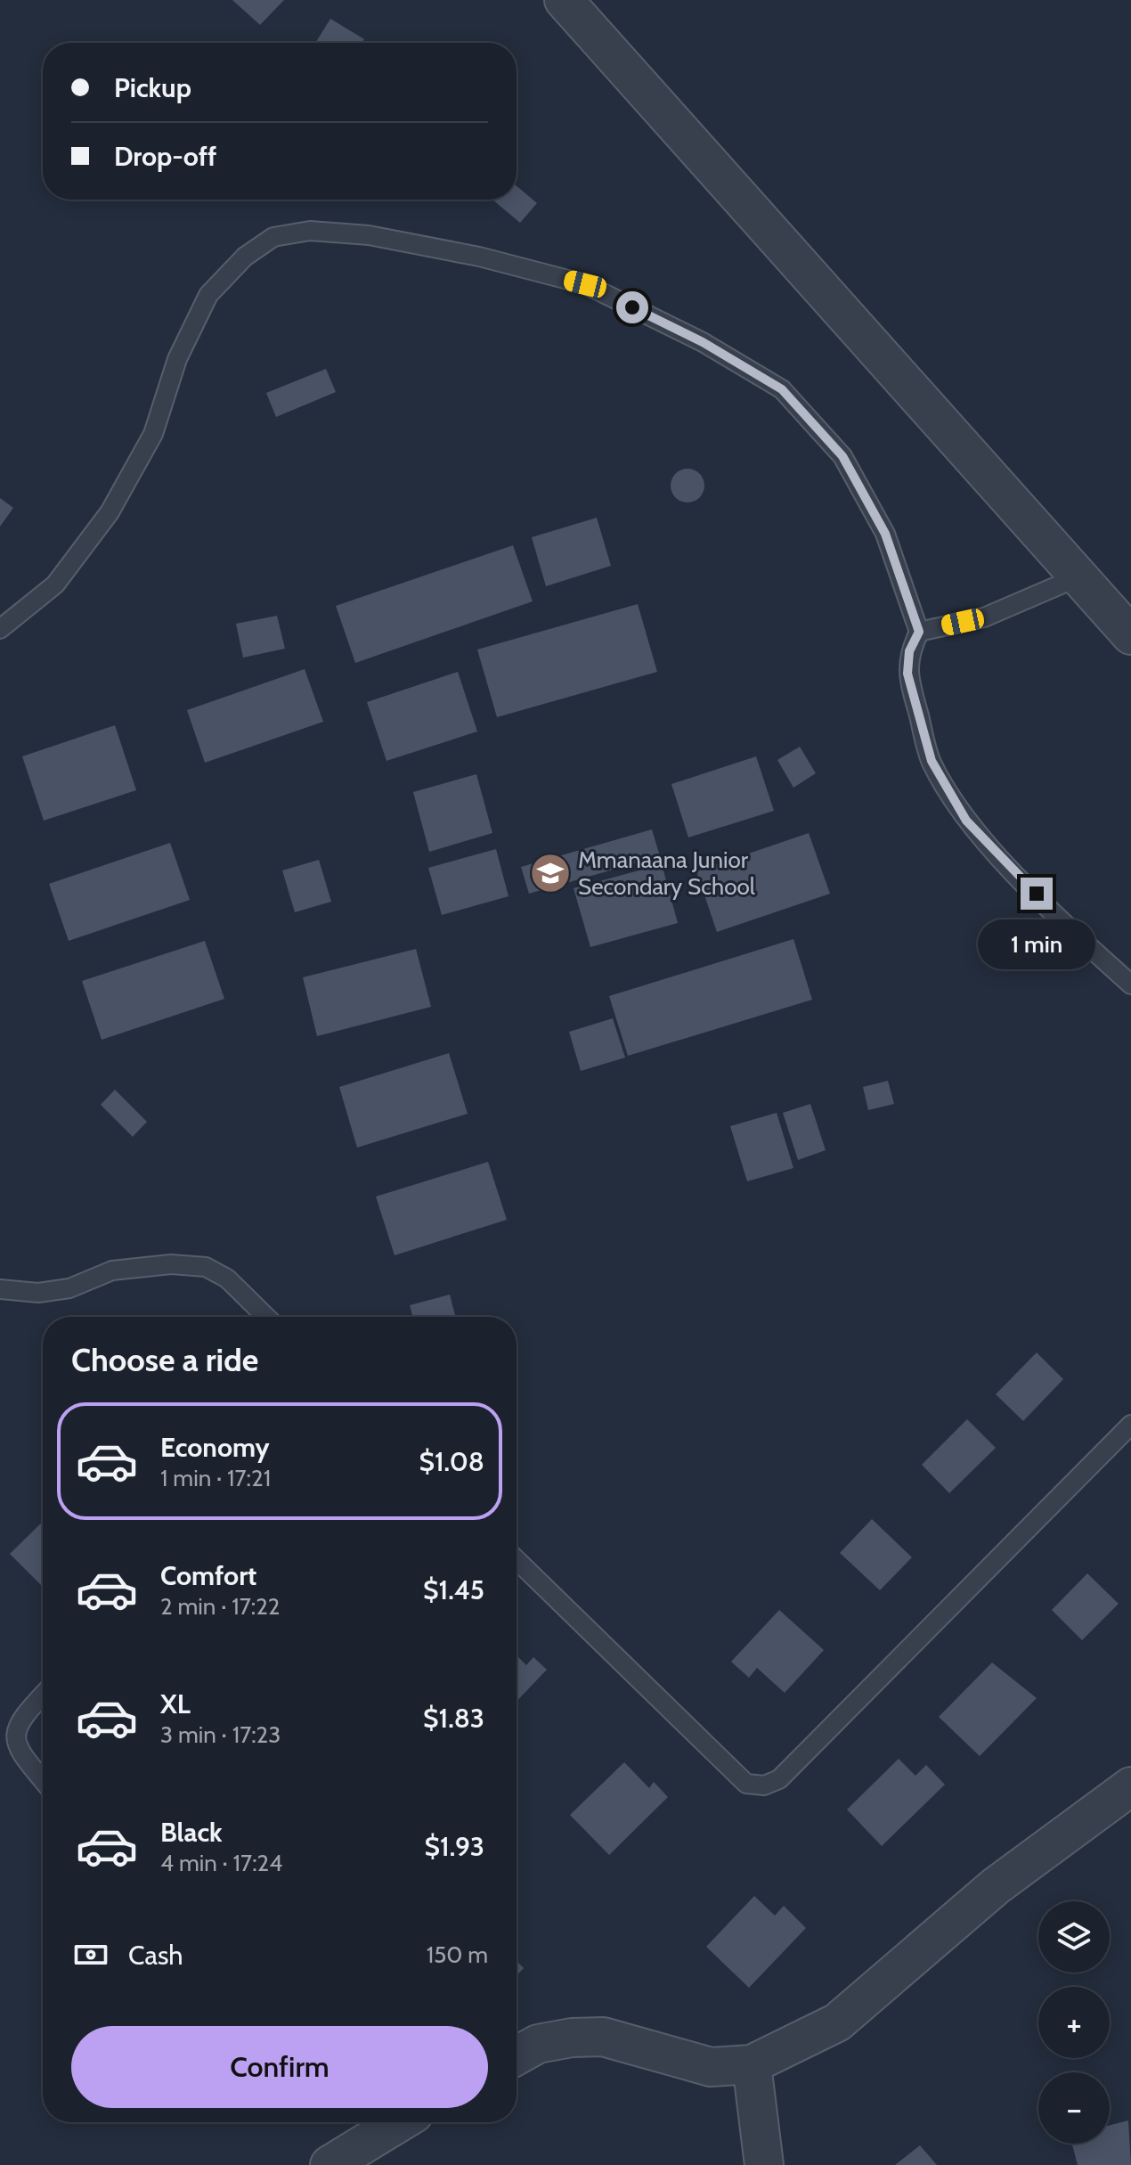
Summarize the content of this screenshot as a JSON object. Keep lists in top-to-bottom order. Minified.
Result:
{"places":{"school or university":["Mmanaana Junior Secondary School"]},"page":{"banner":["Pickup","Drop-off"],"bubble":"1 min","heading":"Choose a ride","list":[{"name":"Economy","note":"1 min · 17:21","value":"$1.08"},{"name":"Comfort","note":"2 min · 17:22","value":"$1.45"},{"name":"XL","note":"3 min · 17:23","value":"$1.83"},{"name":"Black","note":"4 min · 17:24","value":"$1.93"}],"map_buttons":["+","−"],"pay":["Cash","150 m"],"buttons":"Confirm"}}
